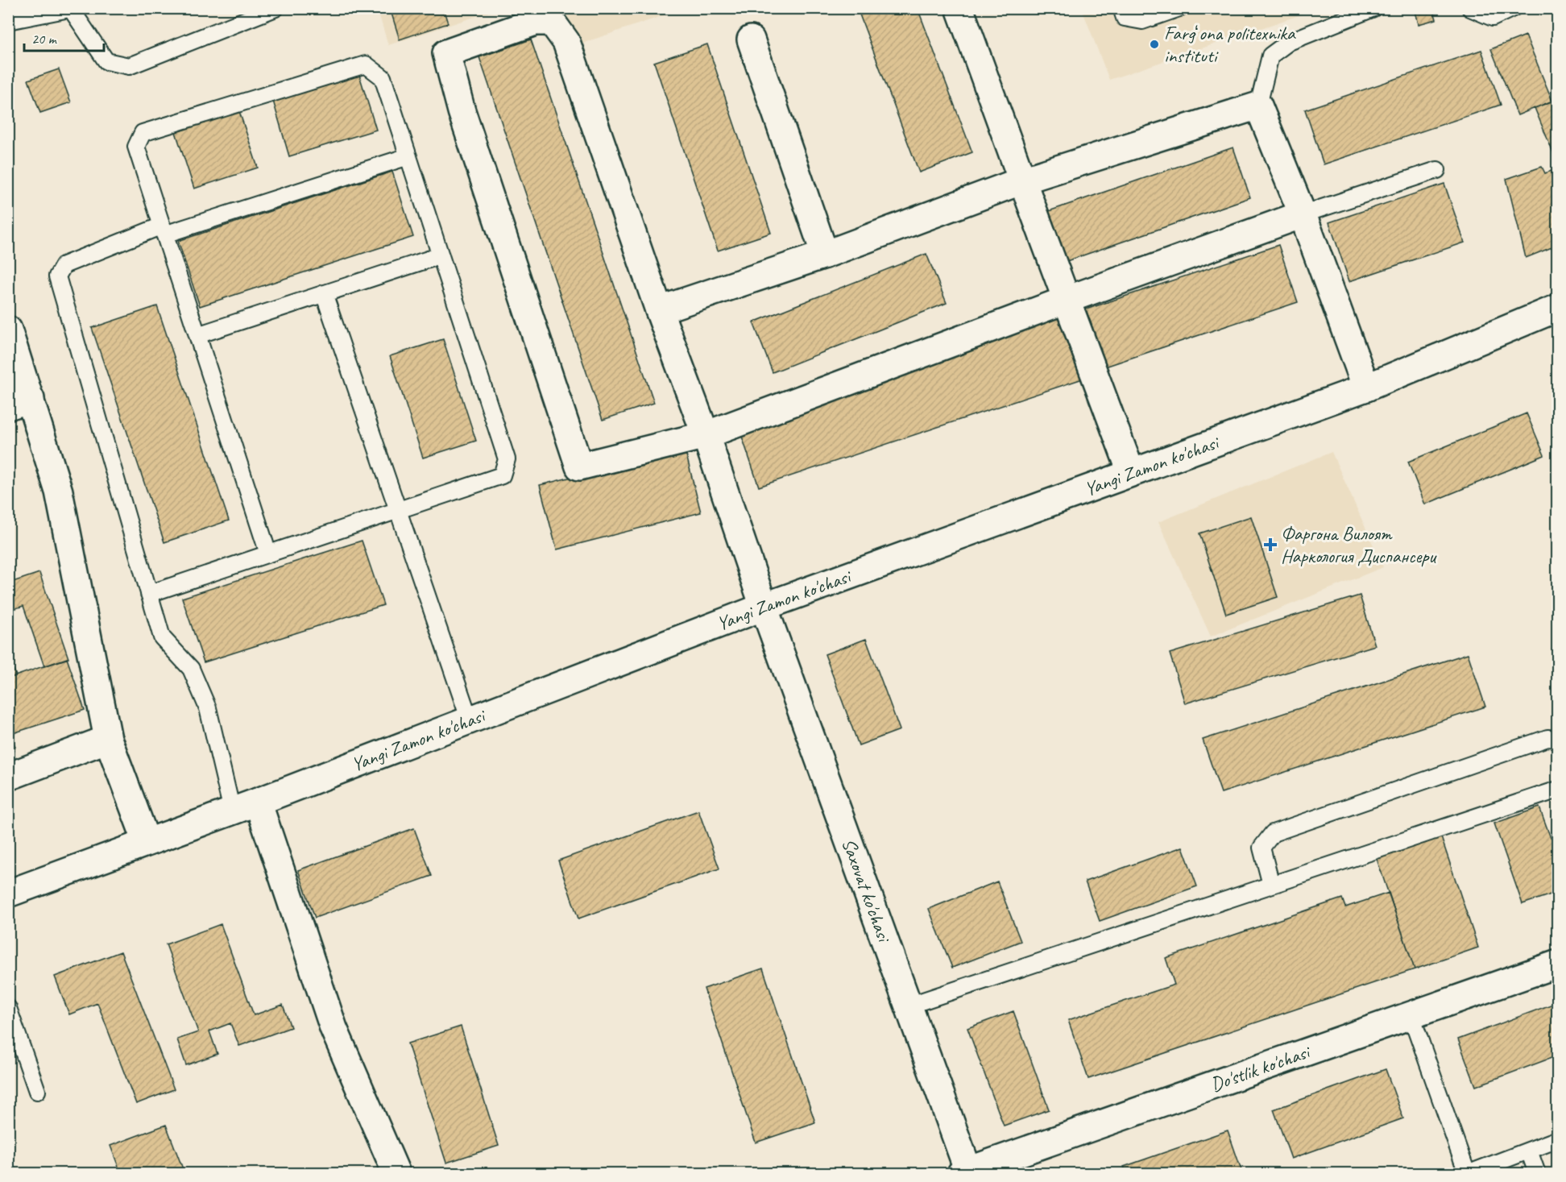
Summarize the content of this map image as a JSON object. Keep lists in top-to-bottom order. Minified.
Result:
{"streets":{"street":["Yangi Zamon ko'chasi","Saxovat ko'chasi","Do'stlik ko'chasi"]},"crossings":[["Yangi Zamon ko'chasi","Saxovat ko'chasi"],["Saxovat ko'chasi","Do'stlik ko'chasi"]],"places":{"other":["Fargʻona politexnika instituti"],"health":["Фаргона Вилоят Наркология Диспансери"]},"scale_bar":"20 m"}
